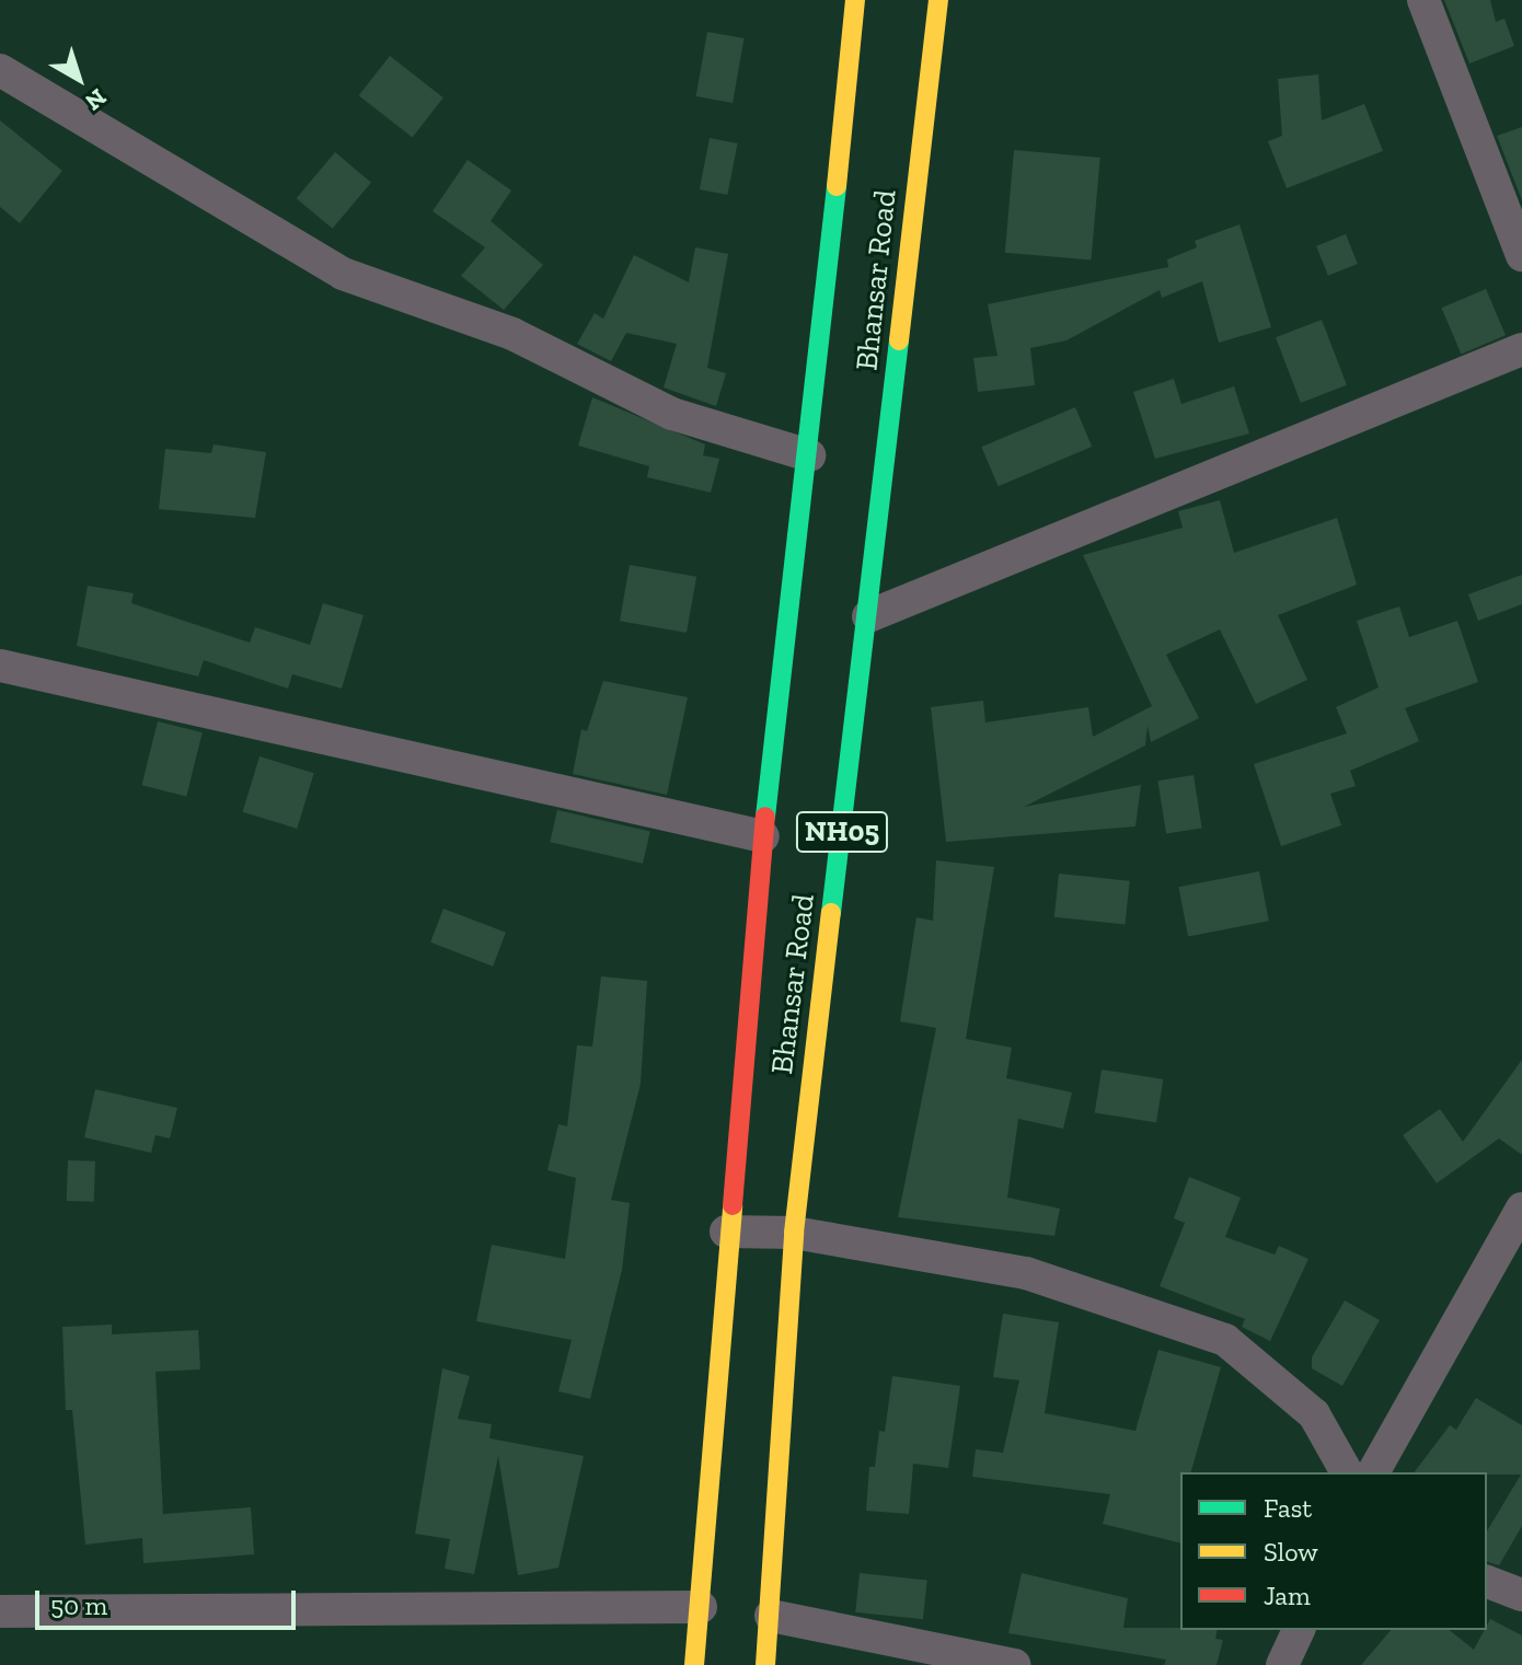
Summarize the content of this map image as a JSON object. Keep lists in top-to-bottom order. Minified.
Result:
{"streets":{"highway":["Bhansar Road","NH05"]},"legend":["Fast","Slow","Jam"],"scale_bar":"50 m","north":"bottom right"}
